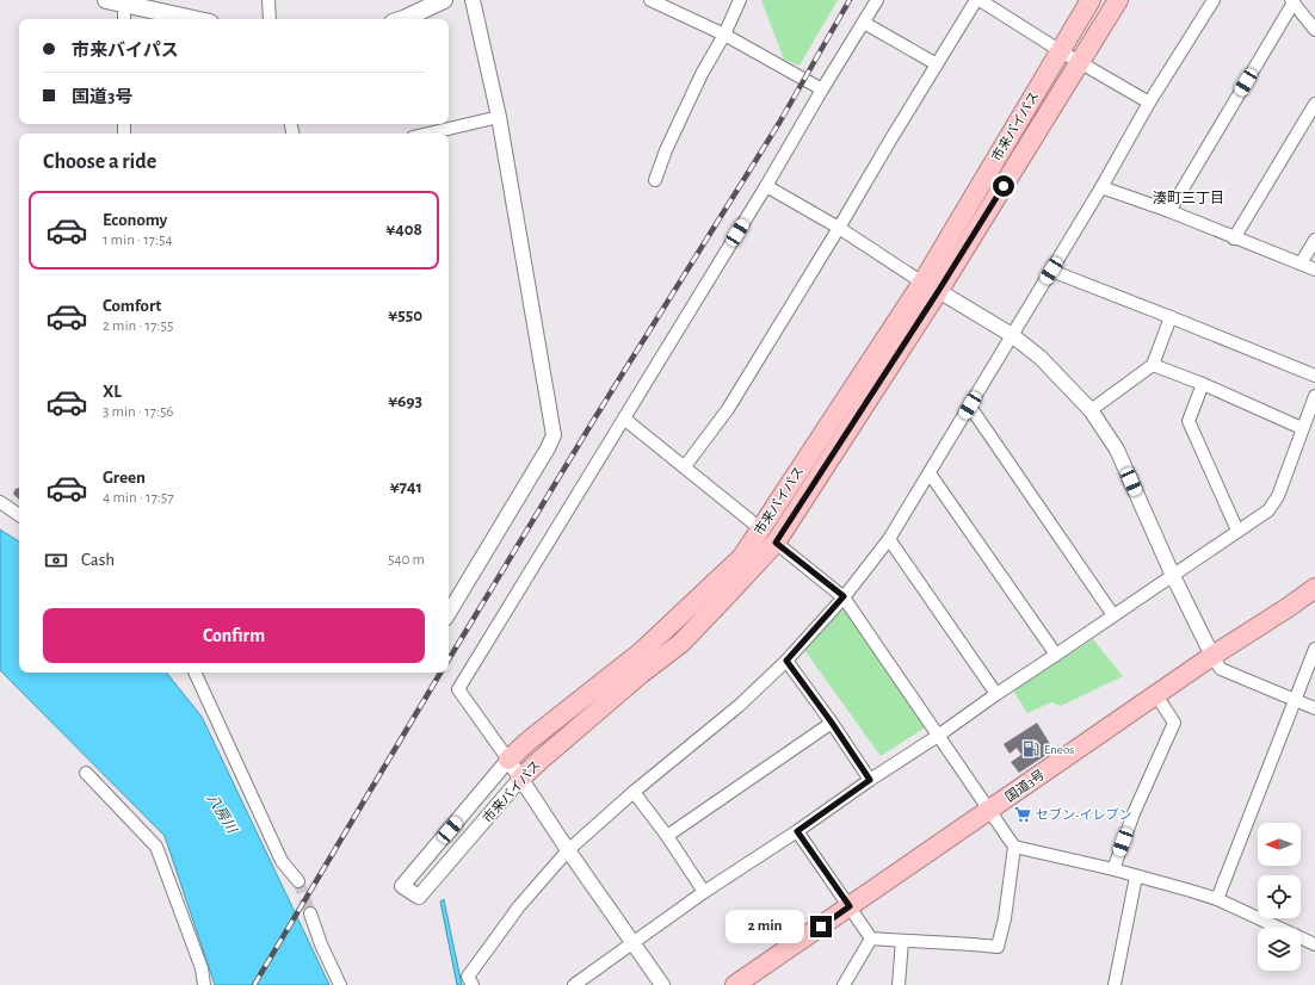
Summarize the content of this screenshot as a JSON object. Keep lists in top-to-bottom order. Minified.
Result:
{"streets":{"highway":["市来バイパス","国道3号"]},"districts":["湊町三丁目"],"water":["八房川"],"places":{"fuel station":["Eneos"],"supermarket":["セブン-イレブン"]},"north":"left","page":{"banner":["市来バイパス","国道3号"],"heading":"Choose a ride","list":[{"name":"Economy","note":"1 min · 17:54","value":"¥408"},{"name":"Comfort","note":"2 min · 17:55","value":"¥550"},{"name":"XL","note":"3 min · 17:56","value":"¥693"},{"name":"Green","note":"4 min · 17:57","value":"¥741"}],"pay":["Cash","540 m"],"buttons":"Confirm","bubble":"2 min"}}
